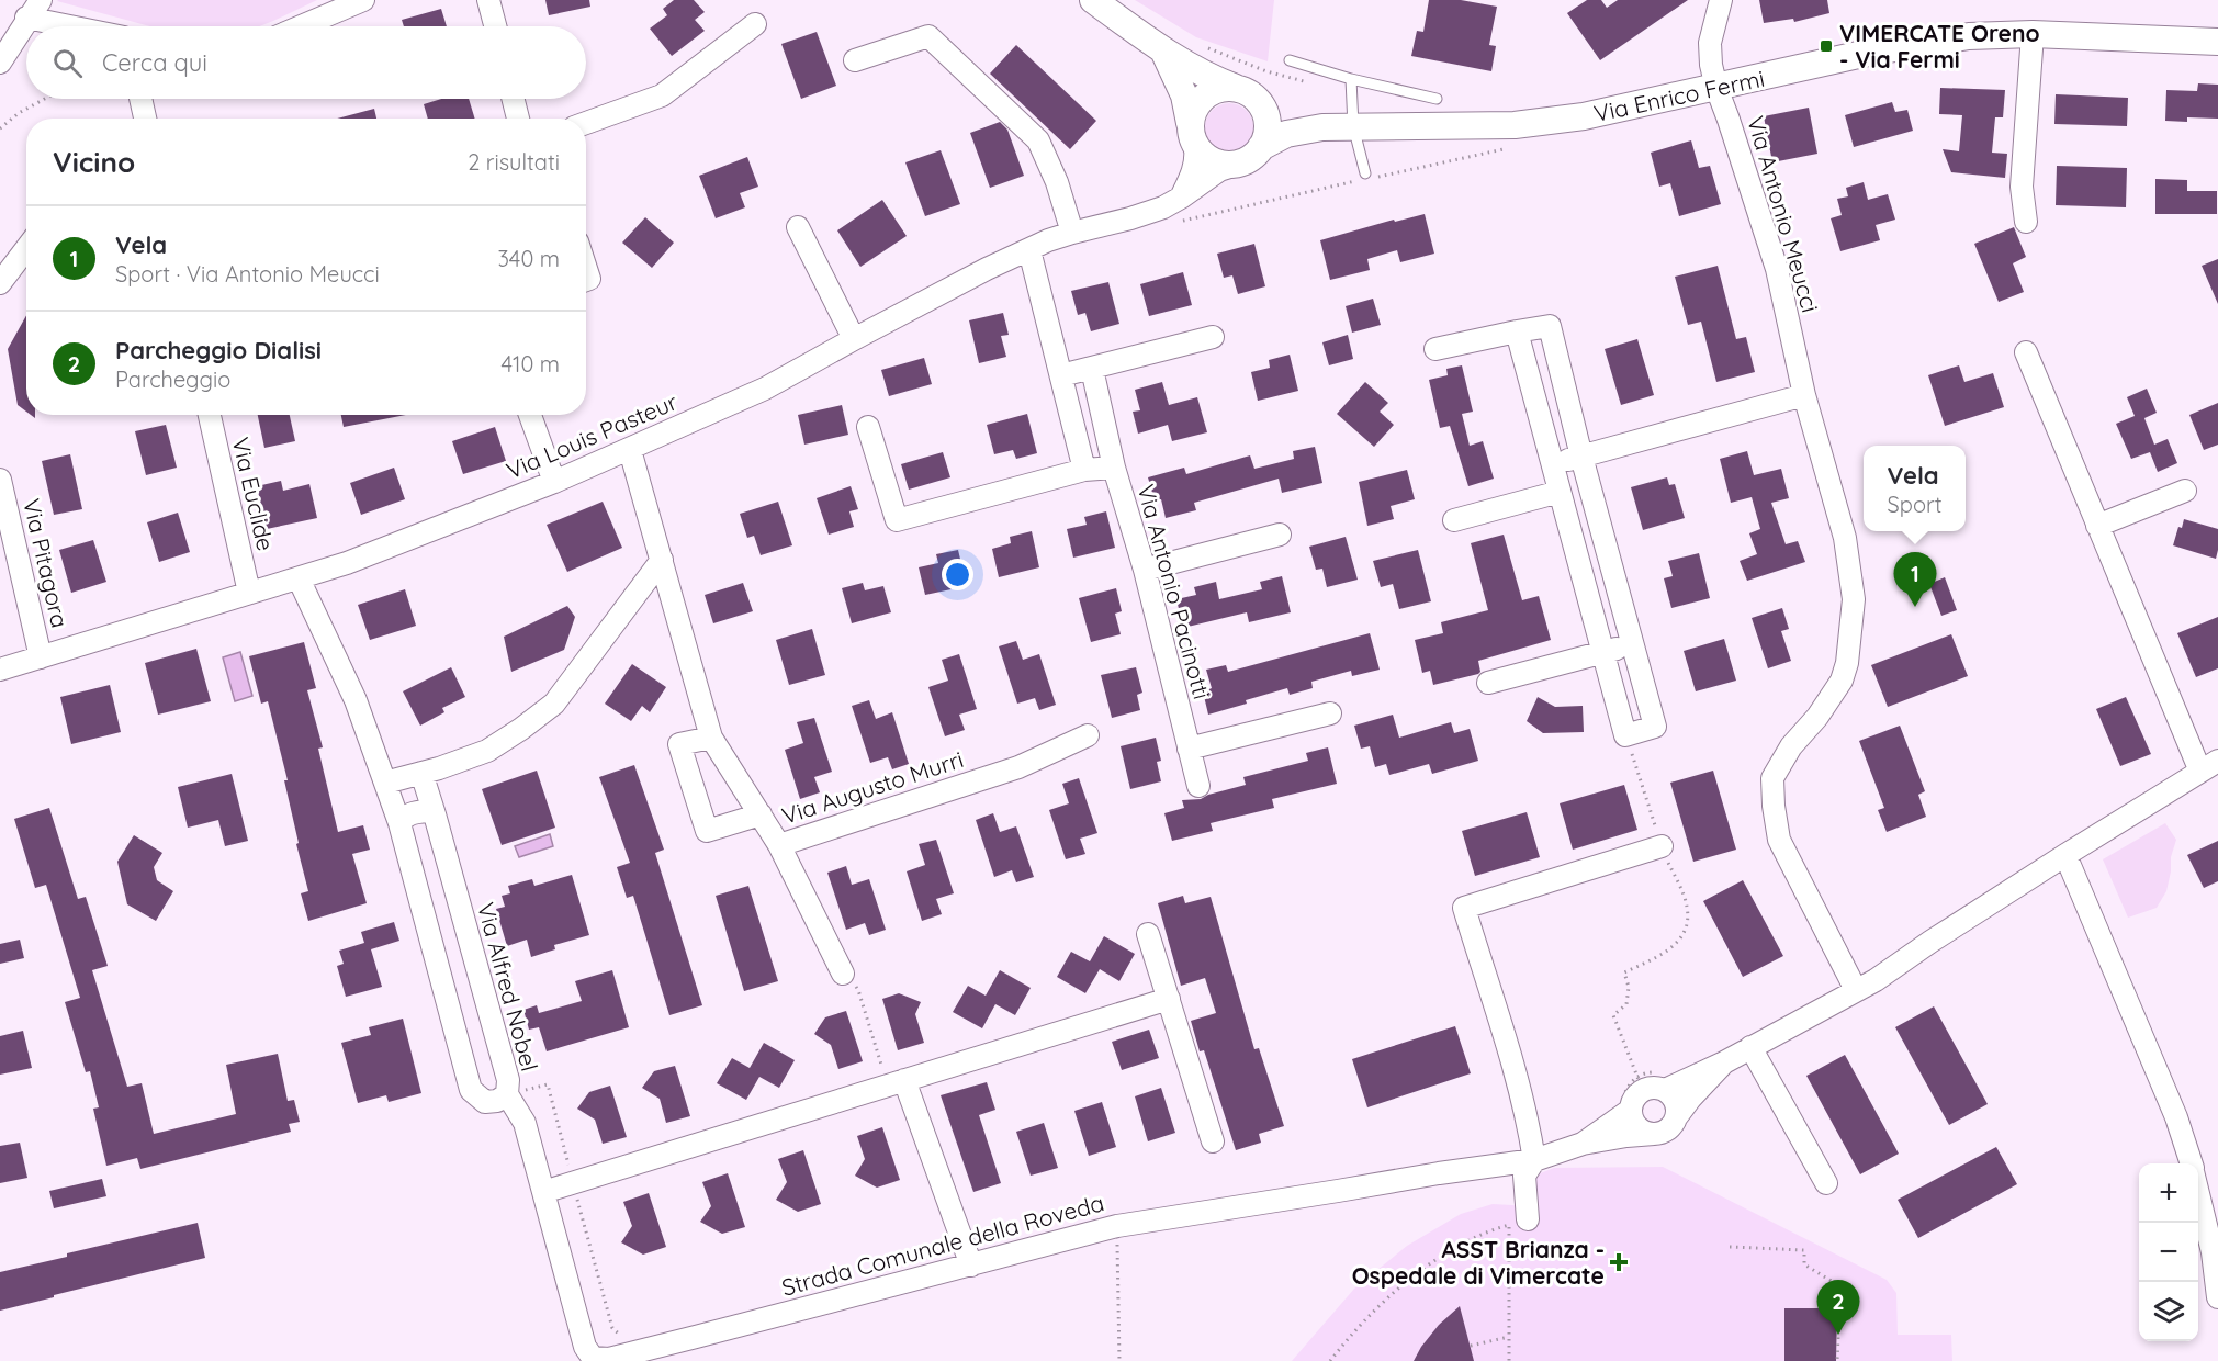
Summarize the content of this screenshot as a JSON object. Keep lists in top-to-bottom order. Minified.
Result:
{"streets":{"street":["Via Enrico Fermi","Via Antonio Meucci","Via Louis Pasteur","Via Euclide","Via Pitagora","Via Antonio Pacinotti","Via Augusto Murri","Via Alfred Nobel","Strada Comunale della Roveda"]},"crossings":[["Via Enrico Fermi","Via Antonio Meucci"],["Via Enrico Fermi","Via Louis Pasteur"],["Via Louis Pasteur","Via Euclide"],["Via Louis Pasteur","Via Pitagora"],["Via Louis Pasteur","Via Augusto Murri"],["Via Louis Pasteur","Via Alfred Nobel"],["Via Alfred Nobel","Strada Comunale della Roveda"]],"places":{"transit":["VIMERCATE Oreno - Via Fermi"],"health":["ASST Brianza - Ospedale di Vimercate"]},"page":{"search":"Cerca qui","heading":["Vicino","2 risultati"],"list":[{"mark":"1","name":"Vela","note":"Sport · Via Antonio Meucci","value":"340 m"},{"mark":"2","name":"Parcheggio Dialisi","note":"Parcheggio","value":"410 m"}],"popup":["Vela","Sport"],"pins":["1","2"],"map_buttons":["+","−"]}}
